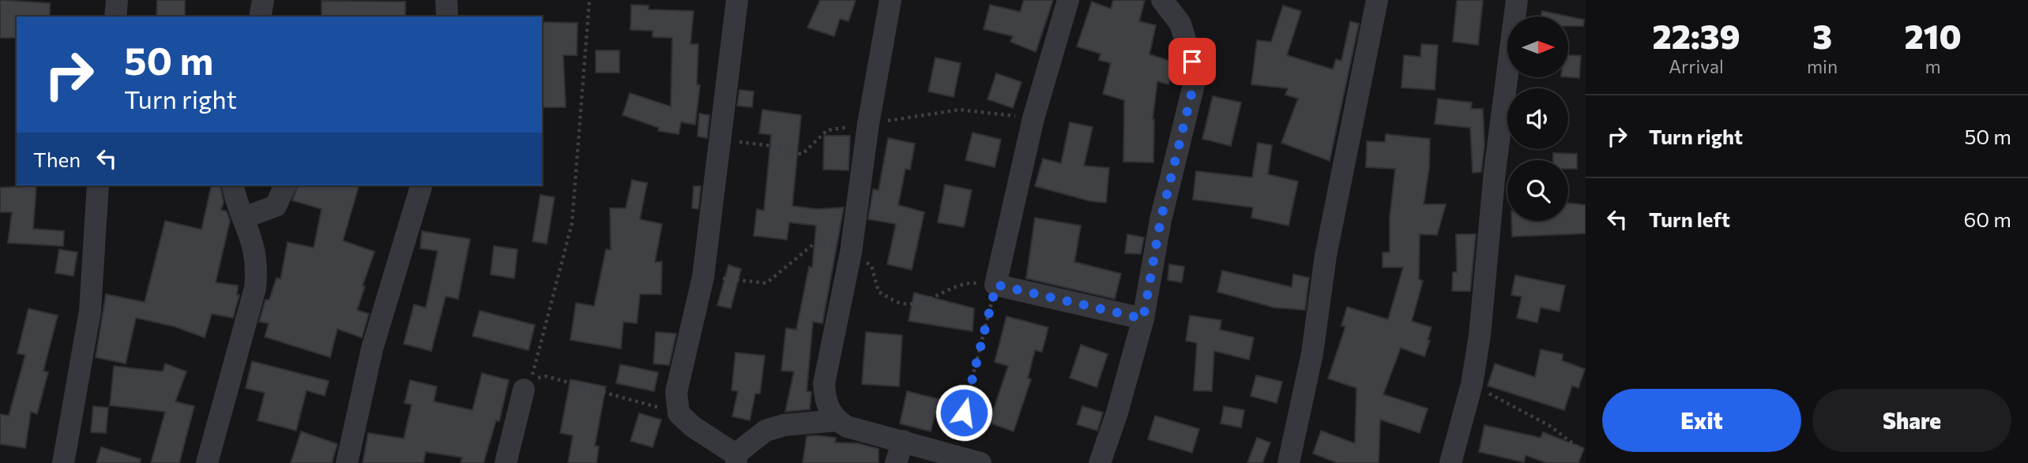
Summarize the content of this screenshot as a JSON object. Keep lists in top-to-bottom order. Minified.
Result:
{"north":"right","page":{"eta":["22:39","Arrival","3","min","210","m"],"turn":["50 m","Turn right"],"list":[{"name":"Turn right","value":"50 m"},{"name":"Turn left","value":"60 m"}],"then":"Then","buttons":["Exit","Share"]}}
